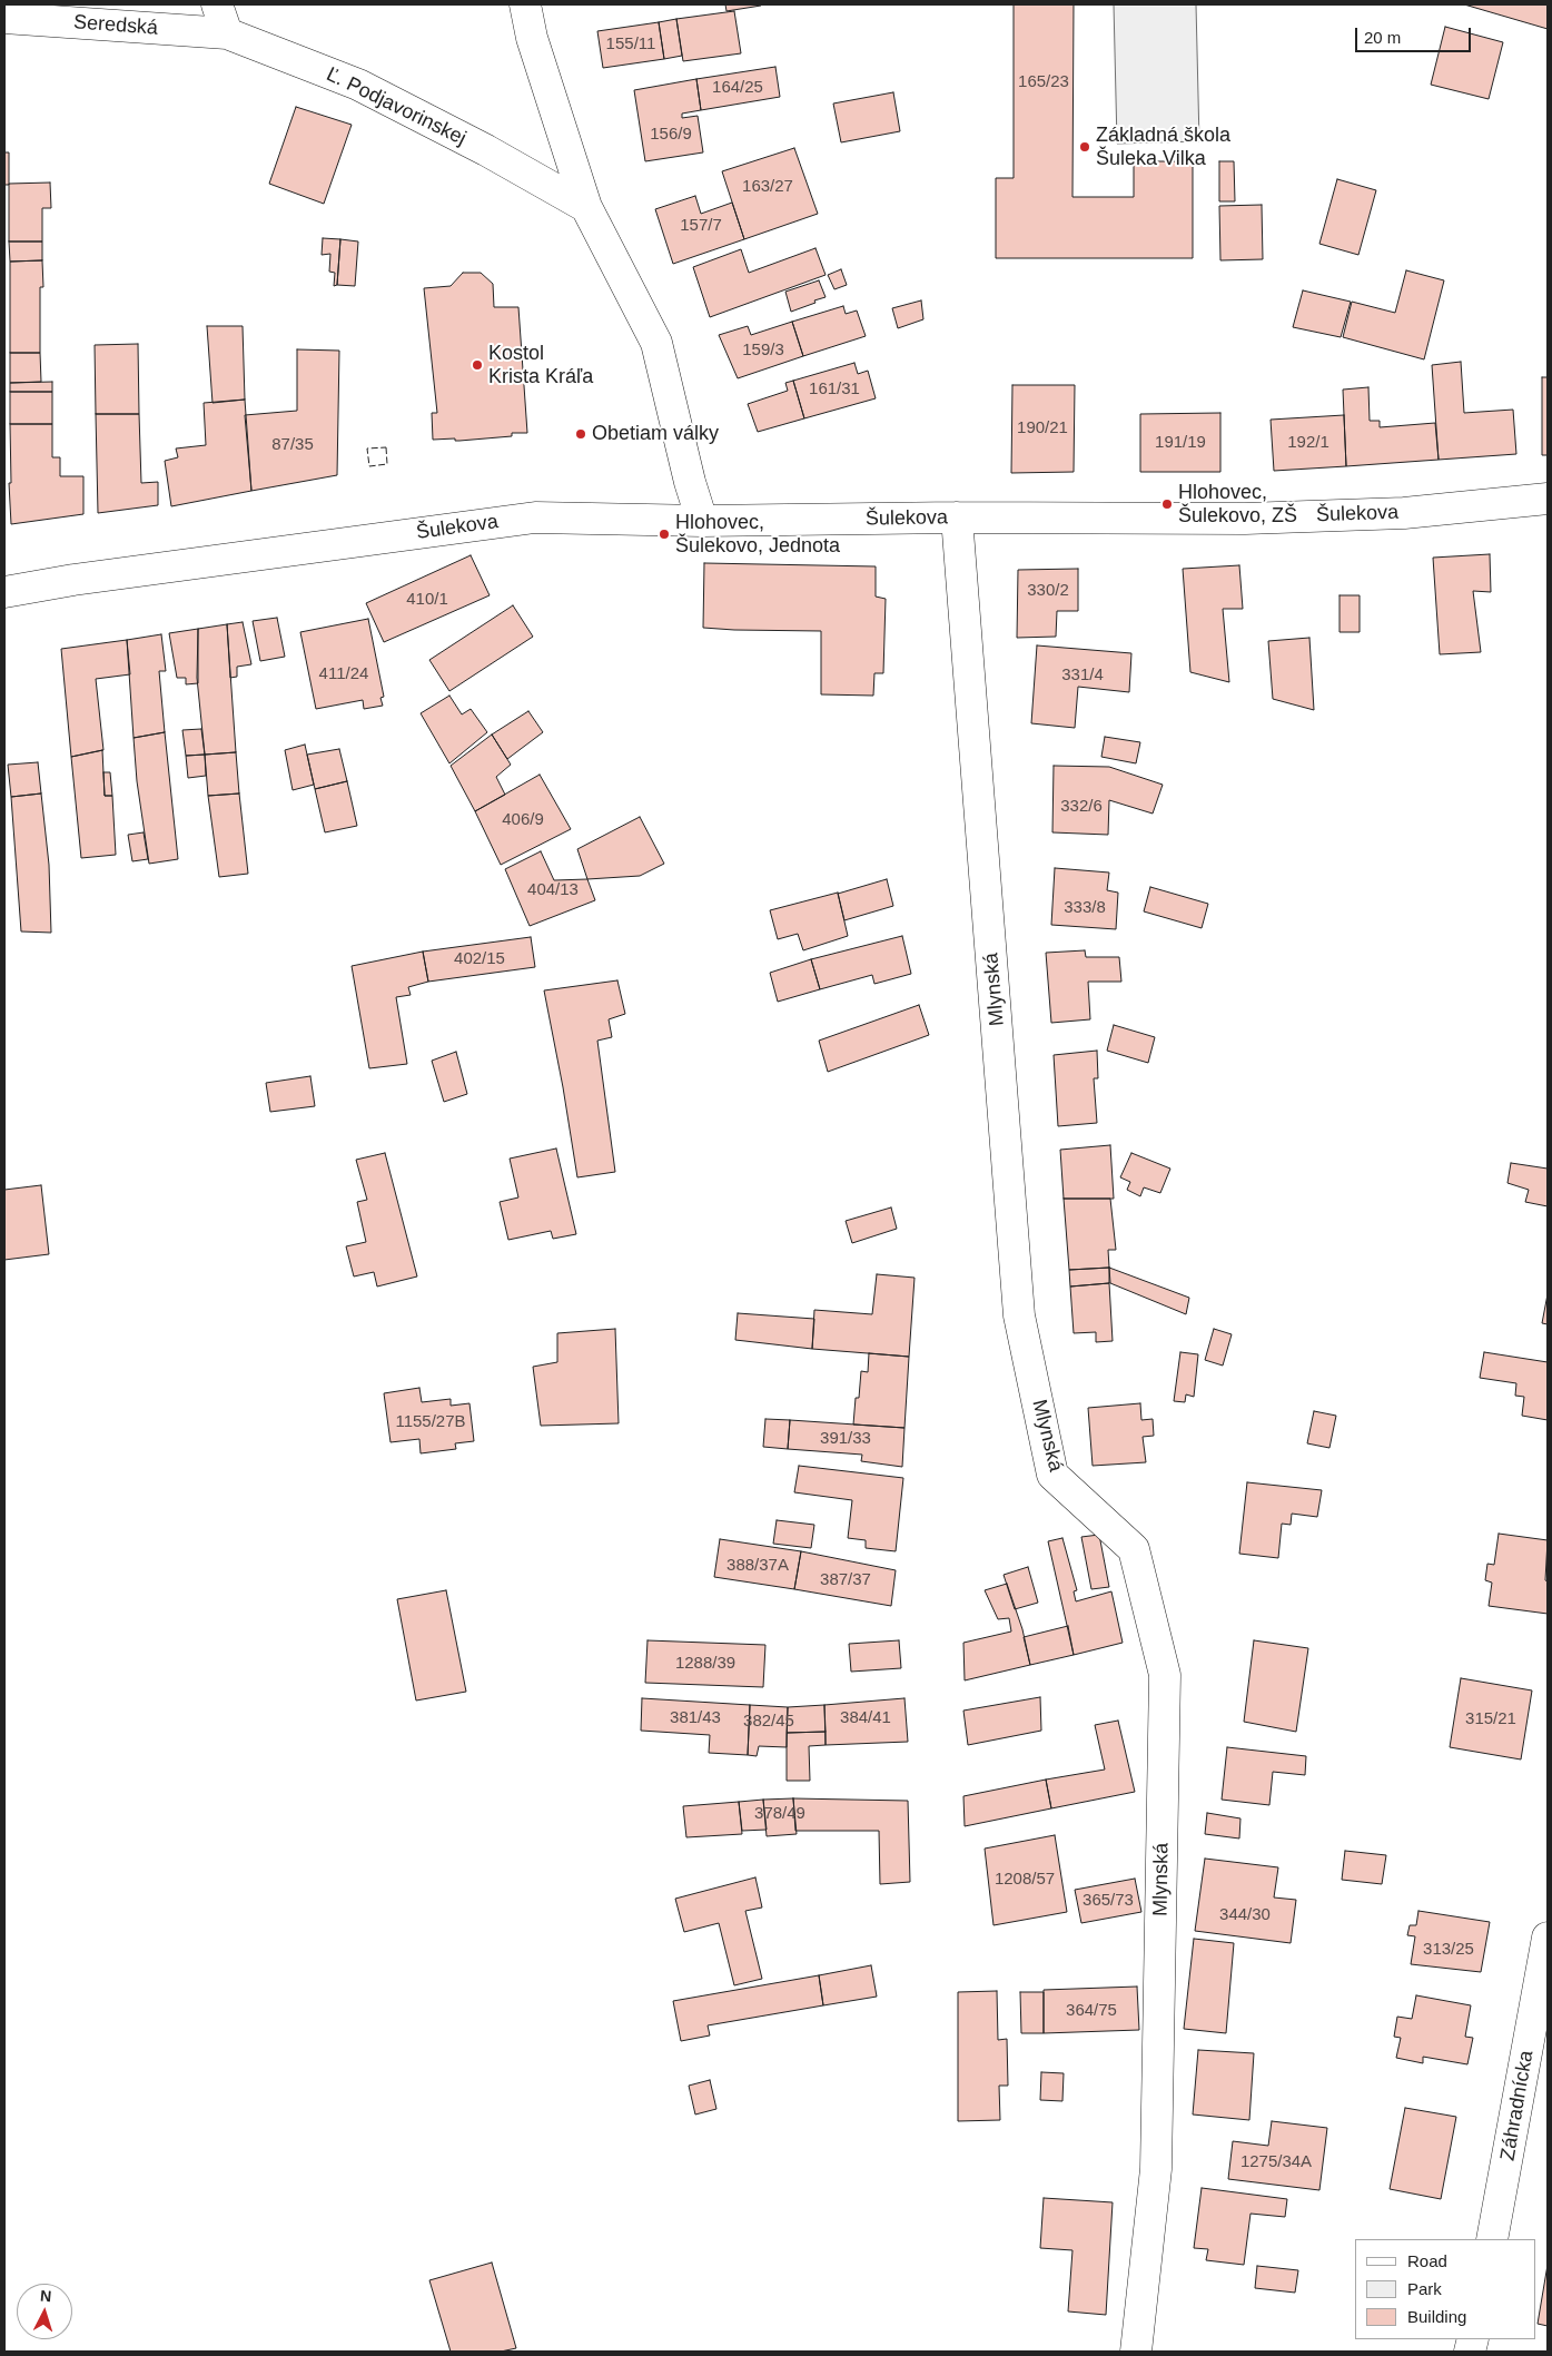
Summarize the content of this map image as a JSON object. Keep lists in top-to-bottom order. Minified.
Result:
{"streets":{"street":["Seredská","Ľ. Podjavorinskej","Šulekova","Mlynská","Záhradnícka"]},"crossings":[["Seredská","Ľ. Podjavorinskej"],["Šulekova","Mlynská"]],"places":["Základná škola Šuleka Vilka","Kostol Krista Kráľa","Obetiam války","Hlohovec, Šulekovo, ZŠ","Hlohovec, Šulekovo, Jednota"],"house_numbers":["155/11","165/23","164/25","156/9","163/27","157/7","159/3","161/31","190/21","191/19","192/1","87/35","330/2","410/1","411/24","331/4","332/6","406/9","404/13","333/8","402/15","1155/27B","391/33","388/37A","387/37","1288/39","381/43","384/41","315/21","382/45","378/49","1208/57","365/73","344/30","313/25","364/75","1275/34A"],"legend":["Road","Park","Building"],"scale_bar":"20 m","north":"top"}
